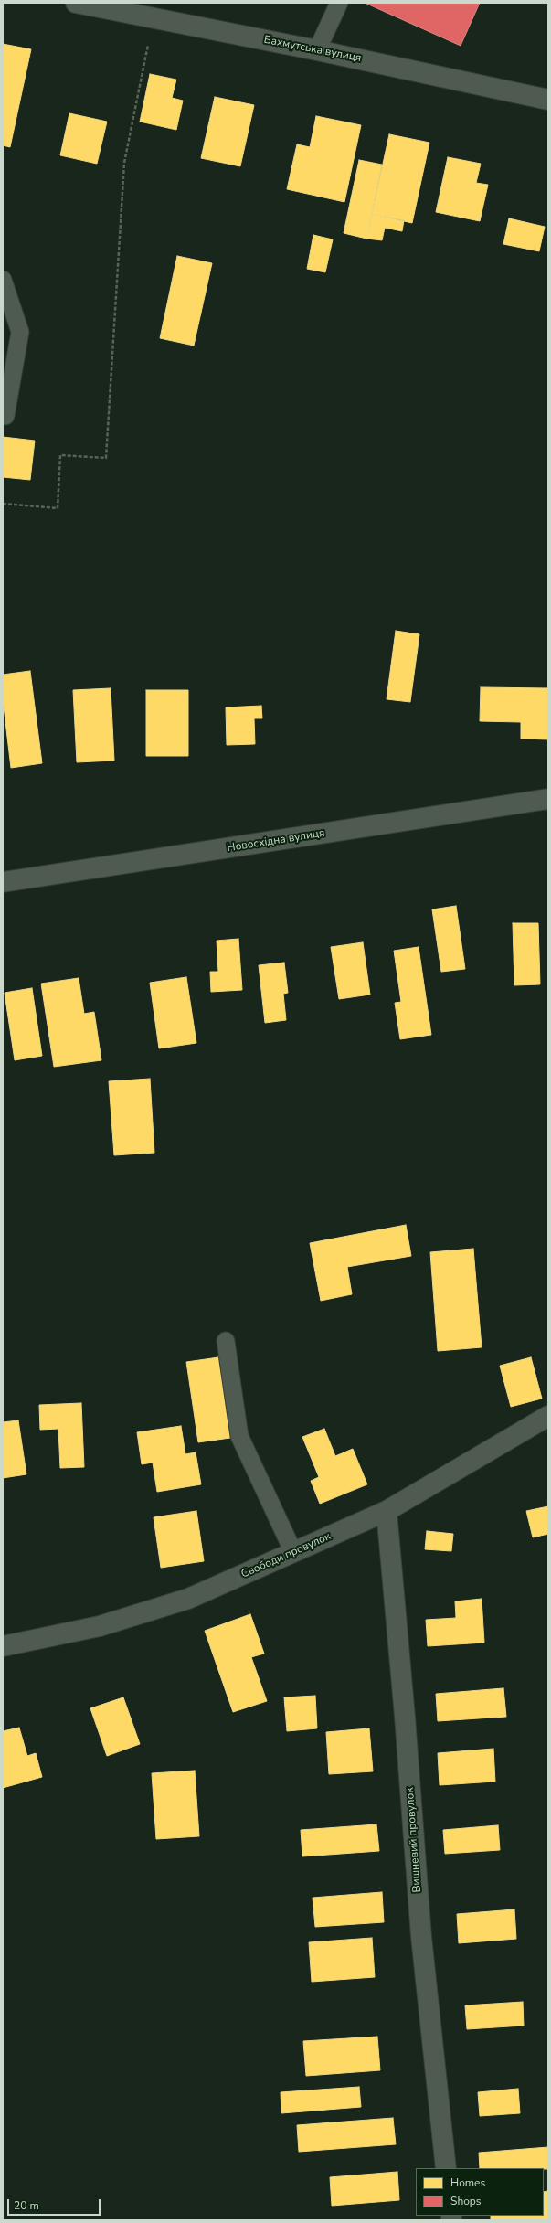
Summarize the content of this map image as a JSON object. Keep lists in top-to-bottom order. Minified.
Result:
{"streets":{"street":["Бахмутська вулиця","Новосхідна вулиця","Свободи провулок","Вишневий провулок"]},"crossings":[["Свободи провулок","Вишневий провулок"]],"legend":["Homes","Shops"],"scale_bar":"20 m"}
